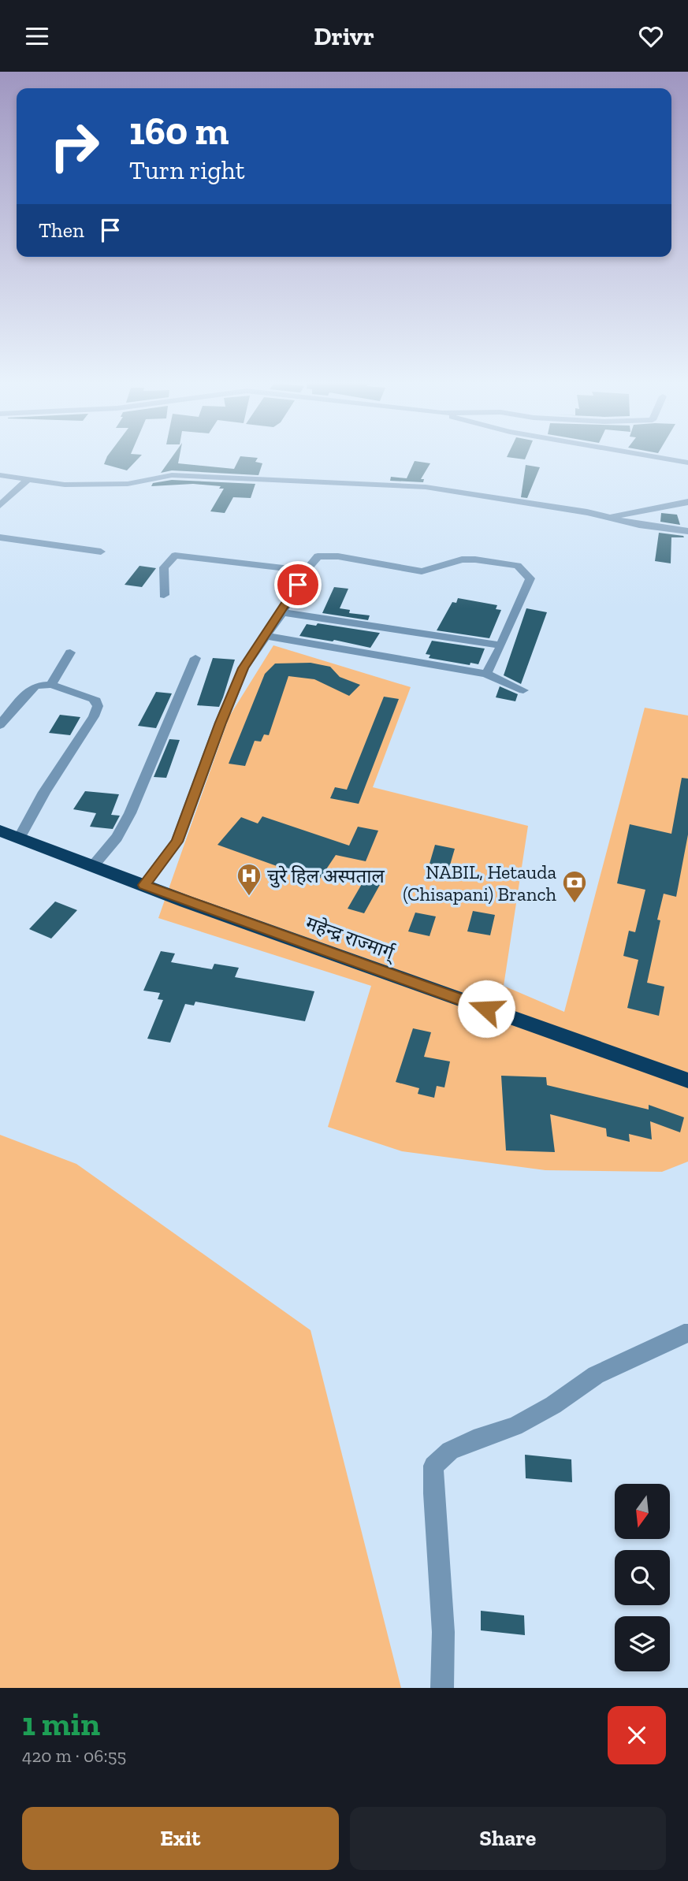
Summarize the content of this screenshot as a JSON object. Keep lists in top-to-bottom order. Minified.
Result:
{"streets":{"highway":["महेन्द्र राज्मार्ग्"]},"places":{"hospital":["चुरे हिल अस्पताल"],"bank":["NABIL, Hetauda (Chisapani) Branch"]},"north":"bottom","page":{"header":"Drivr","turn":["160 m","Turn right"],"then":"Then","heading":["1 min","420 m · 06:55"],"buttons":["Exit","Share"]}}
